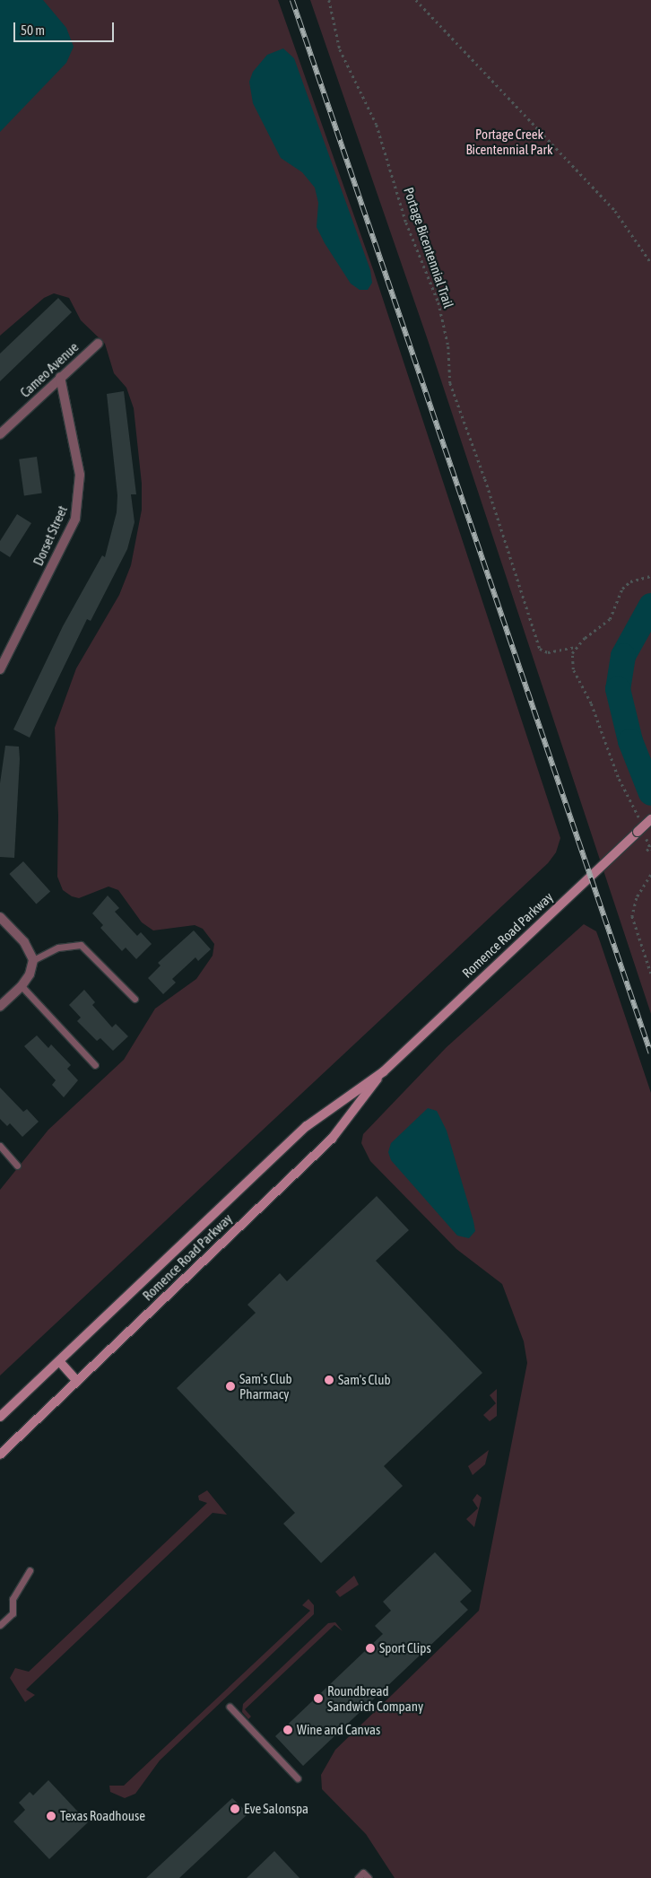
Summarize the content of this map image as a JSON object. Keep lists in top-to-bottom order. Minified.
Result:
{"streets":{"street":["Cameo Avenue","Dorset Street","Romence Road Parkway"],"path":["Portage Bicentennial Trail"]},"crossings":[["Cameo Avenue","Dorset Street"]],"parks":["Portage Creek Bicentennial Park"],"places":["Sam's Club","Sam's Club Pharmacy","Sport Clips","Roundbread Sandwich Company","Wine and Canvas","Eve Salonspa","Texas Roadhouse"],"scale_bar":"50 m"}
